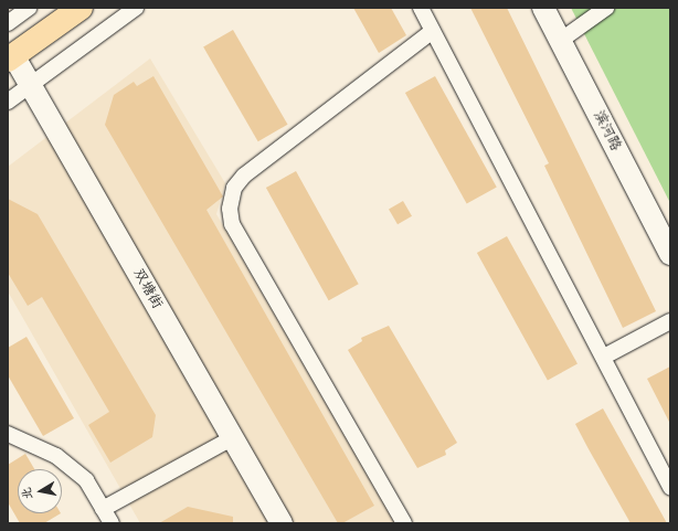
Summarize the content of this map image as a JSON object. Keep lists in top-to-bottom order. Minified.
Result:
{"streets":{"street":["滨河路","双塘街"]},"north":"left"}
